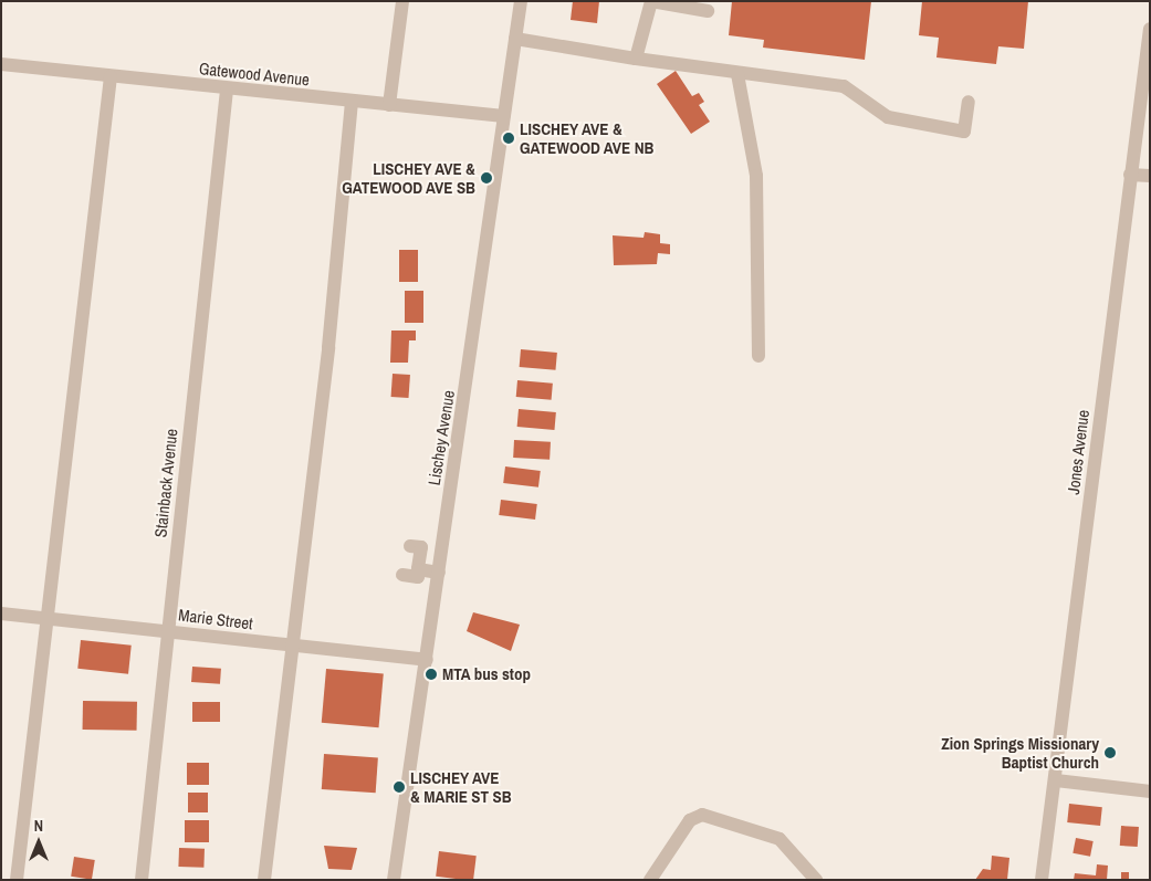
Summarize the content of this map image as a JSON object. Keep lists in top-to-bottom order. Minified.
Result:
{"streets":{"street":["Gatewood Avenue","Lischey Avenue","Jones Avenue","Stainback Avenue","Marie Street"]},"crossings":[["Gatewood Avenue","Lischey Avenue"],["Gatewood Avenue","Stainback Avenue"],["Lischey Avenue","Marie Street"],["Stainback Avenue","Marie Street"]],"places":["LISCHEY AVE & GATEWOOD AVE NB","LISCHEY AVE & GATEWOOD AVE SB","MTA bus stop","Zion Springs Missionary Baptist Church","LISCHEY AVE & MARIE ST SB"],"north":"top"}
